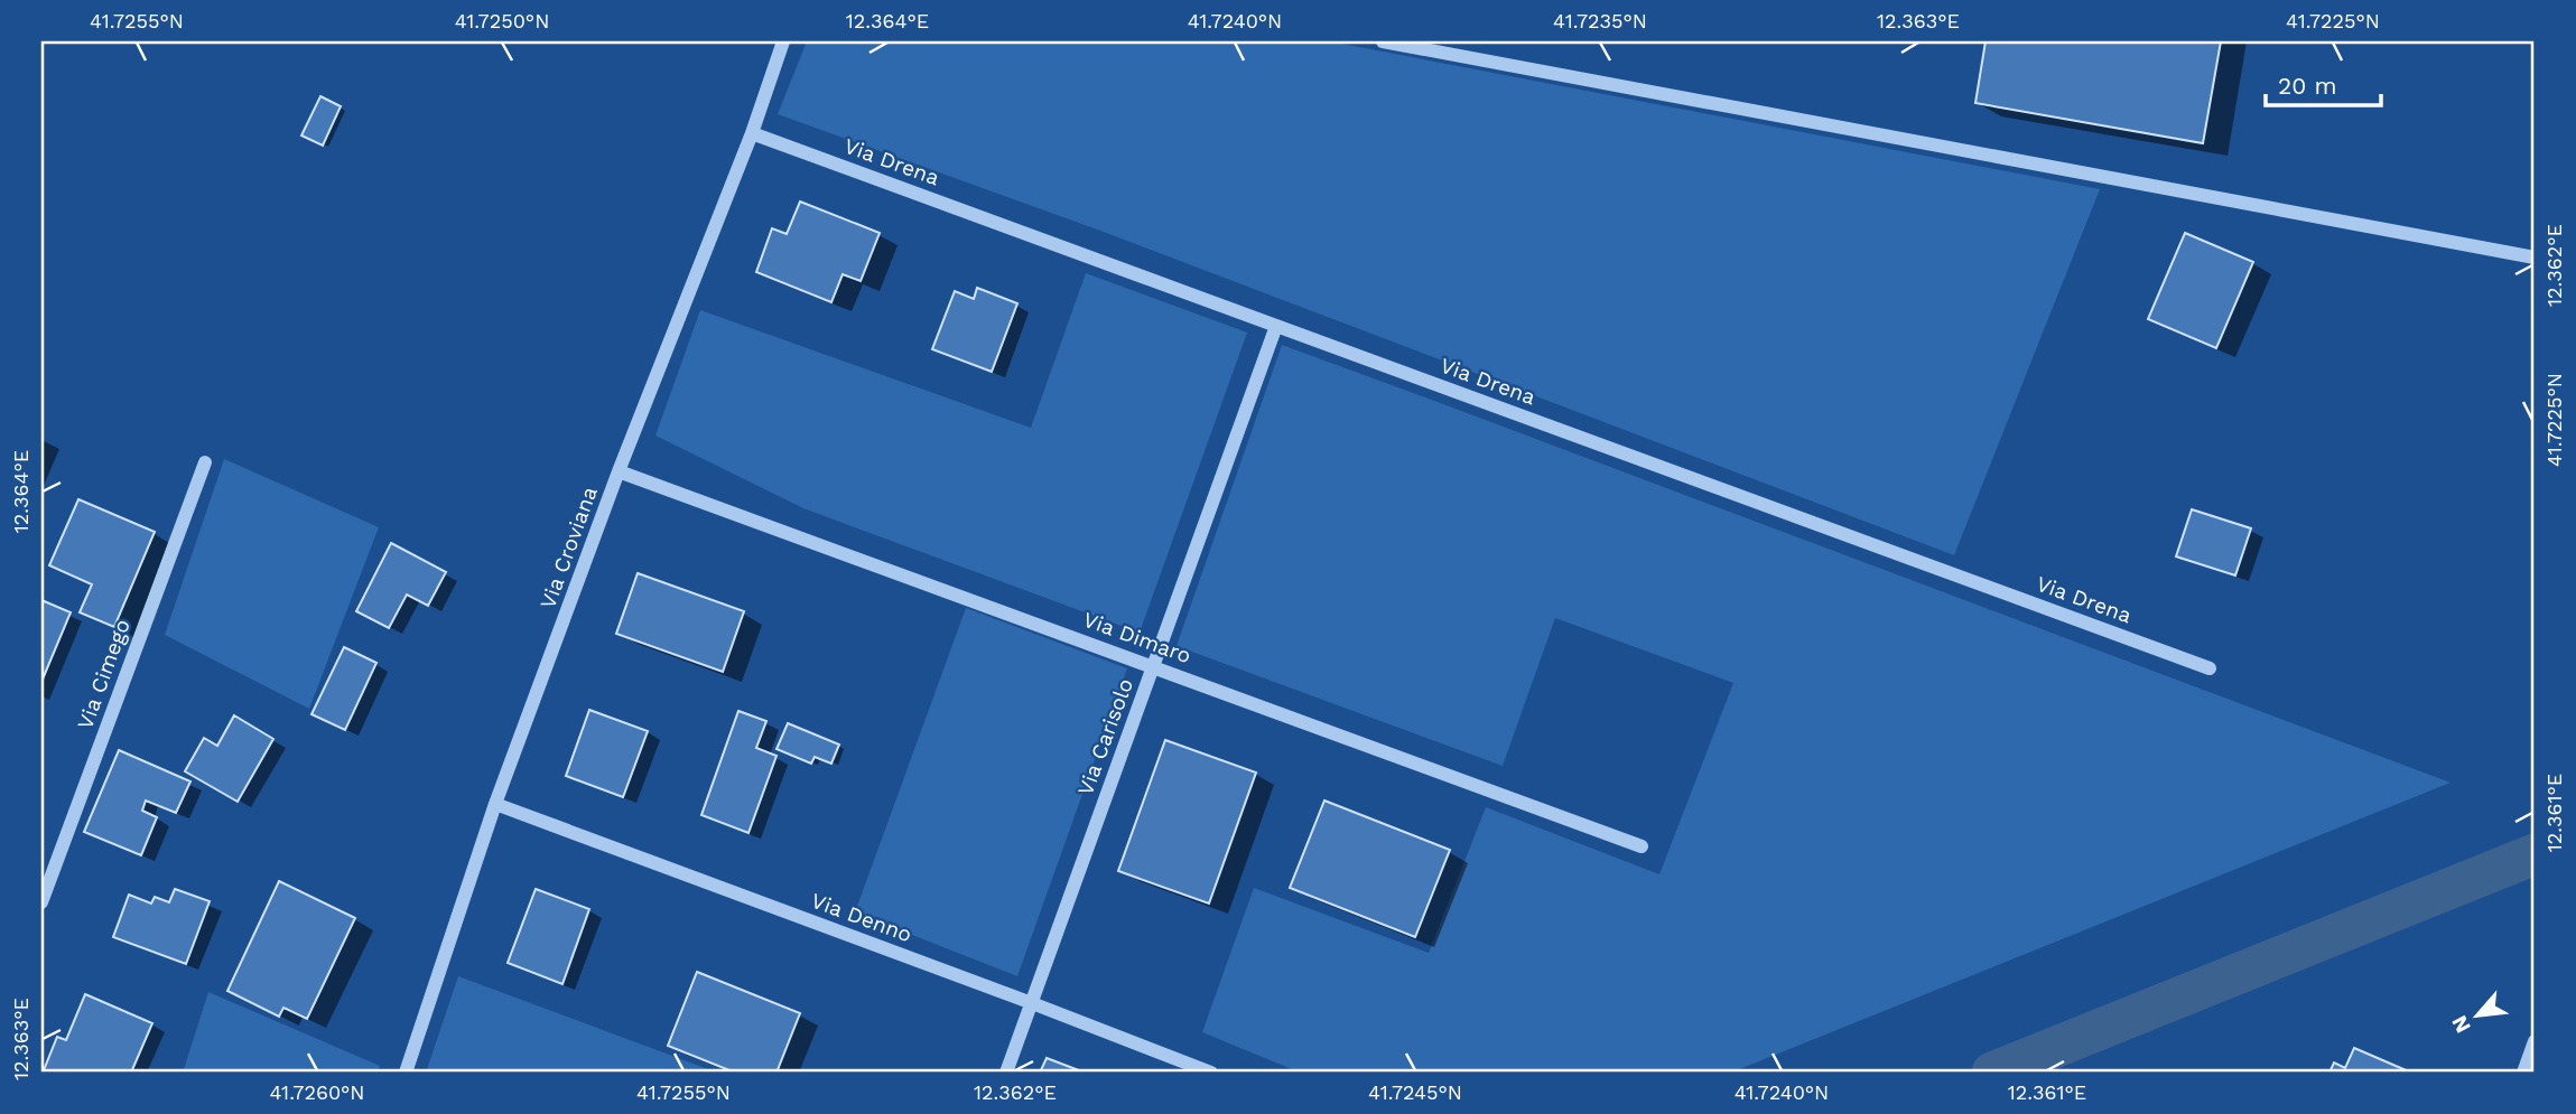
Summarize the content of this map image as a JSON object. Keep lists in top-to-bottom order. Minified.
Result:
{"streets":{"street":["Via Drena","Via Croviana","Via Dimaro","Via Cimego","Via Carisolo","Via Denno"]},"crossings":[["Via Drena","Via Croviana"],["Via Drena","Via Carisolo"],["Via Croviana","Via Dimaro"],["Via Croviana","Via Denno"],["Via Dimaro","Via Carisolo"],["Via Carisolo","Via Denno"]],"scale_bar":"20 m","north":"bottom left","coordinates":["41.7255°N","41.7250°N","12.364°E","41.7240°N","41.7235°N","12.363°E","41.7225°N","12.362°E","12.361°E","41.7260°N","41.7245°N"]}
